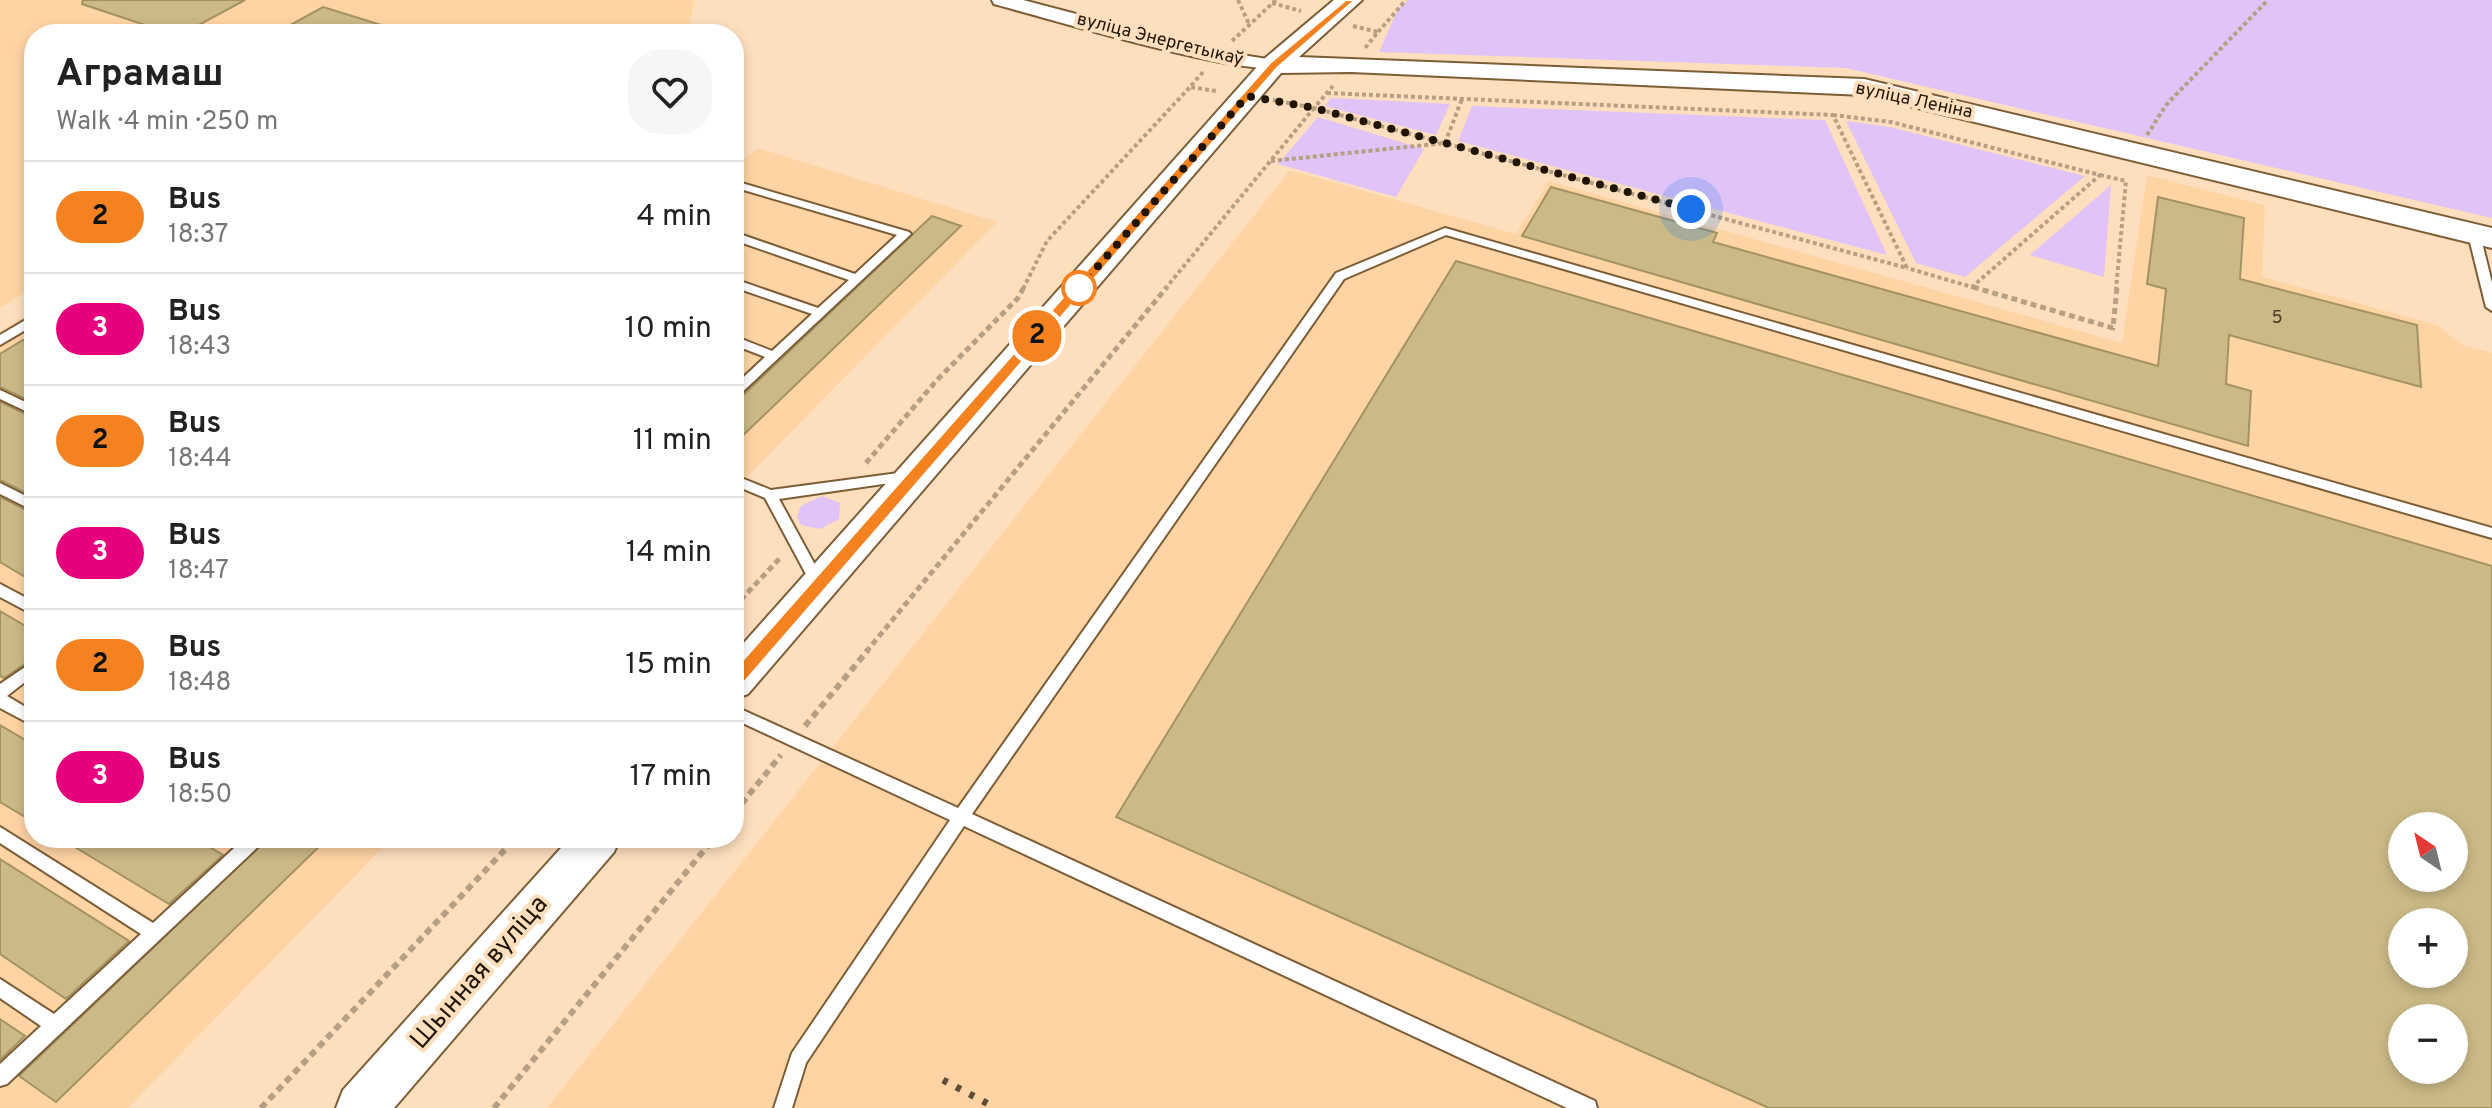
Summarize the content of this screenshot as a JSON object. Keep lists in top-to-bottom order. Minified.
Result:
{"streets":{"main road":["вуліца Леніна","Шынная вуліца"],"street":["вуліца Энергетыкаў"]},"crossings":[["вуліца Энергетыкаў","вуліца Леніна"]],"lines":["bus line 2"],"house_numbers":["5"],"north":"top left","page":{"on_map":"2","heading":["Аграмаш","Walk · 4 min · 250 m"],"list":[{"mark":"2","name":"Bus","note":"18:37","value":"4 min"},{"mark":"3","name":"Bus","note":"18:43","value":"10 min"},{"mark":"2","name":"Bus","note":"18:44","value":"11 min"},{"mark":"3","name":"Bus","note":"18:47","value":"14 min"},{"mark":"2","name":"Bus","note":"18:48","value":"15 min"},{"mark":"3","name":"Bus","note":"18:50","value":"17 min"}],"map_buttons":["+","−"]}}
